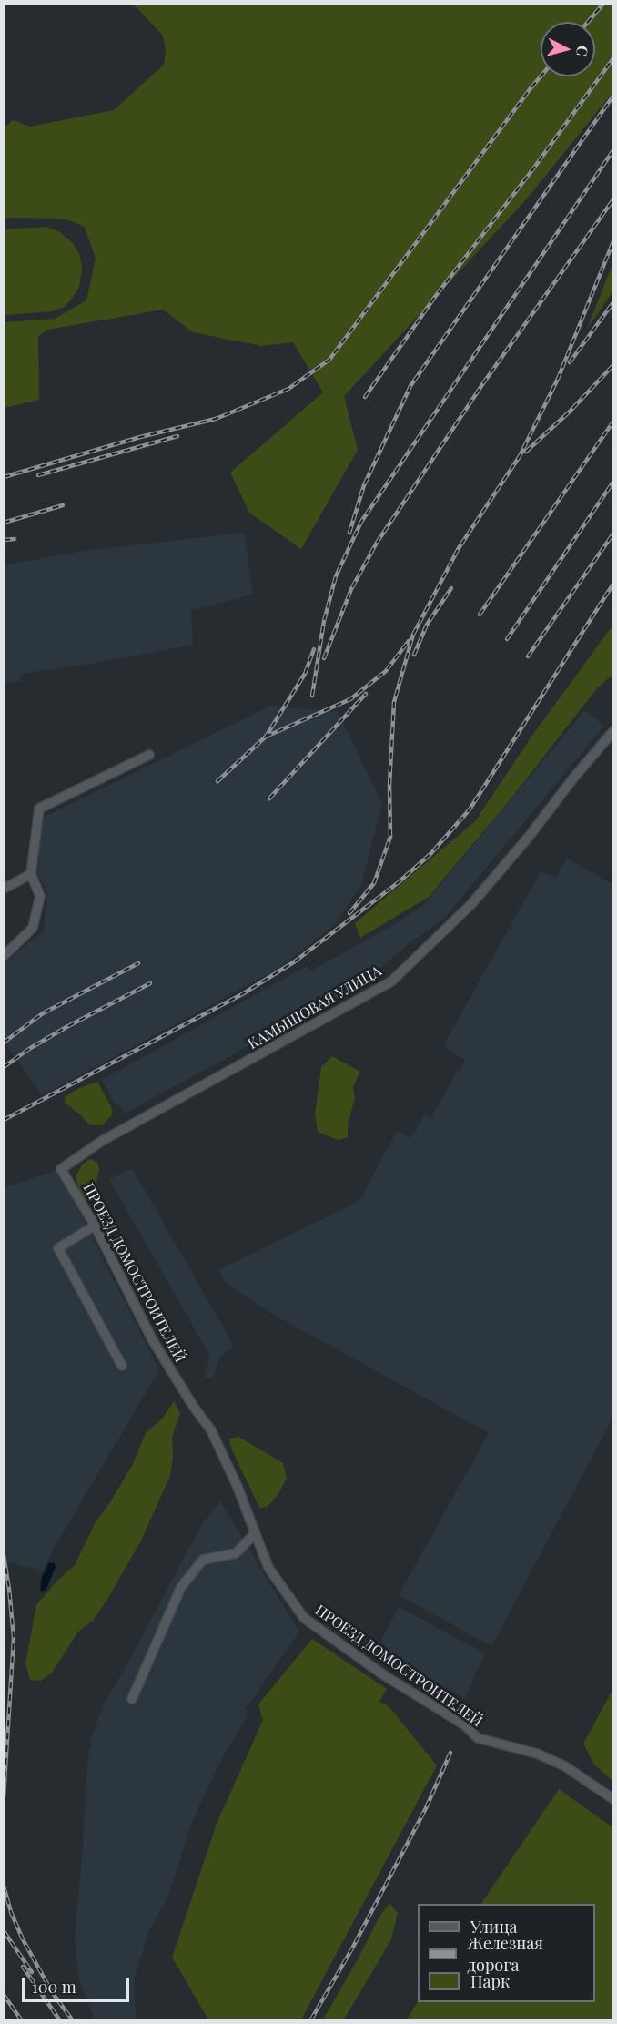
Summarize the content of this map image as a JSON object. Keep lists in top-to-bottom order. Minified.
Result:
{"streets":{"street":["КАМЫШОВАЯ УЛИЦА","ПРОЕЗД ДОМОСТРОИТЕЛЕЙ"]},"crossings":[["КАМЫШОВАЯ УЛИЦА","ПРОЕЗД ДОМОСТРОИТЕЛЕЙ"]],"legend":["Улица","Железная дорога","Парк"],"scale_bar":"100 m","north":"right"}
